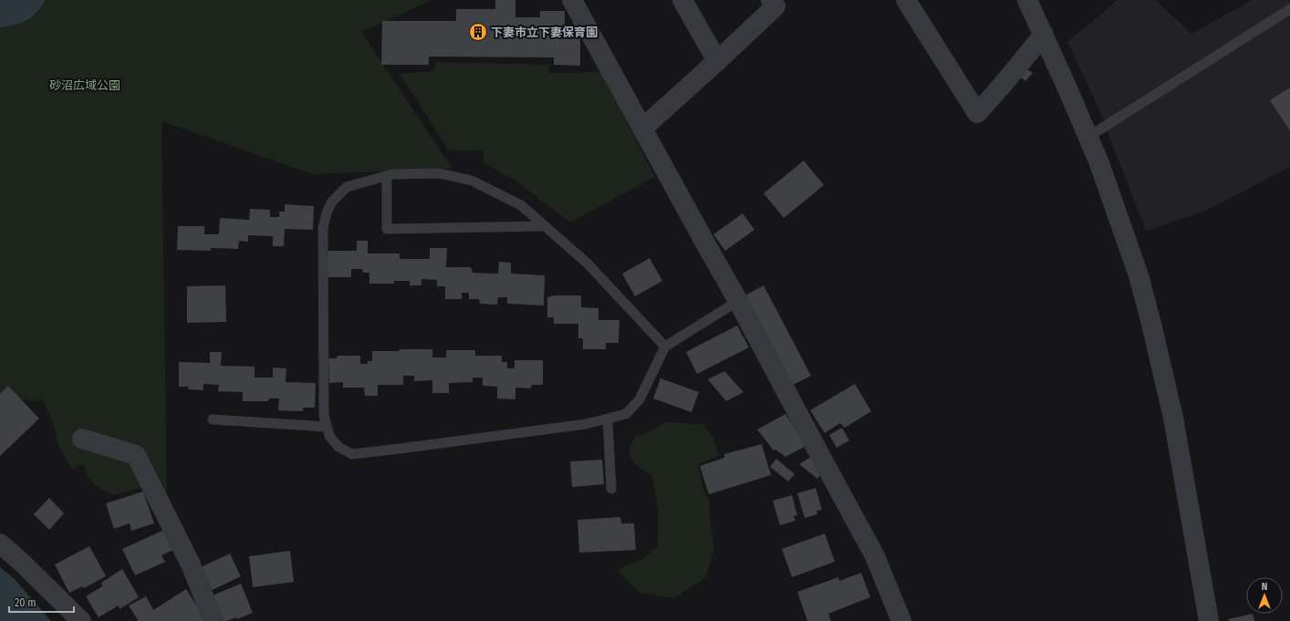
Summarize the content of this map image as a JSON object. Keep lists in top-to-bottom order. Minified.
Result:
{"parks":["砂沼広域公園"],"places":{"building":["下妻市立下妻保育園"]},"scale_bar":"20 m","north":"top"}
